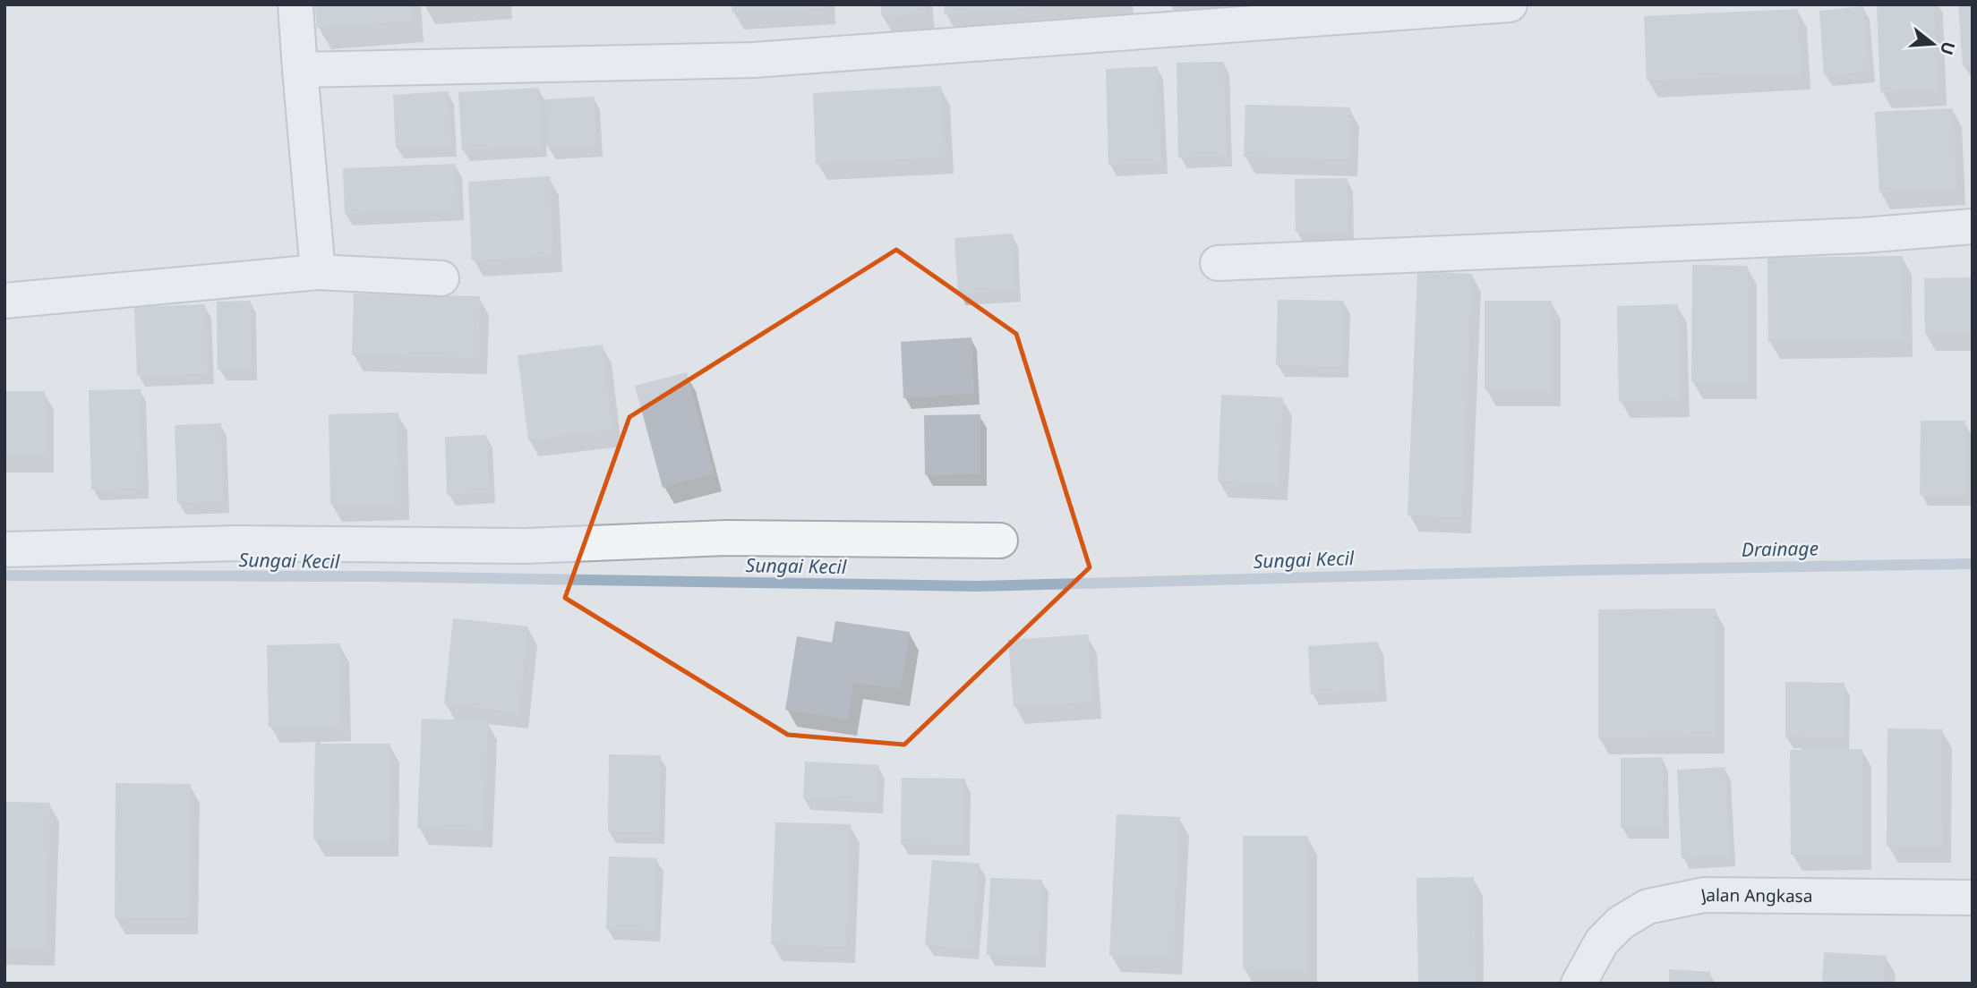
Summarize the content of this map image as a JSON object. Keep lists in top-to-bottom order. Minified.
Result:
{"streets":{"street":["Jalan Angkasa"]},"water":["Drainage","Sungai Kecil"],"north":"right"}
